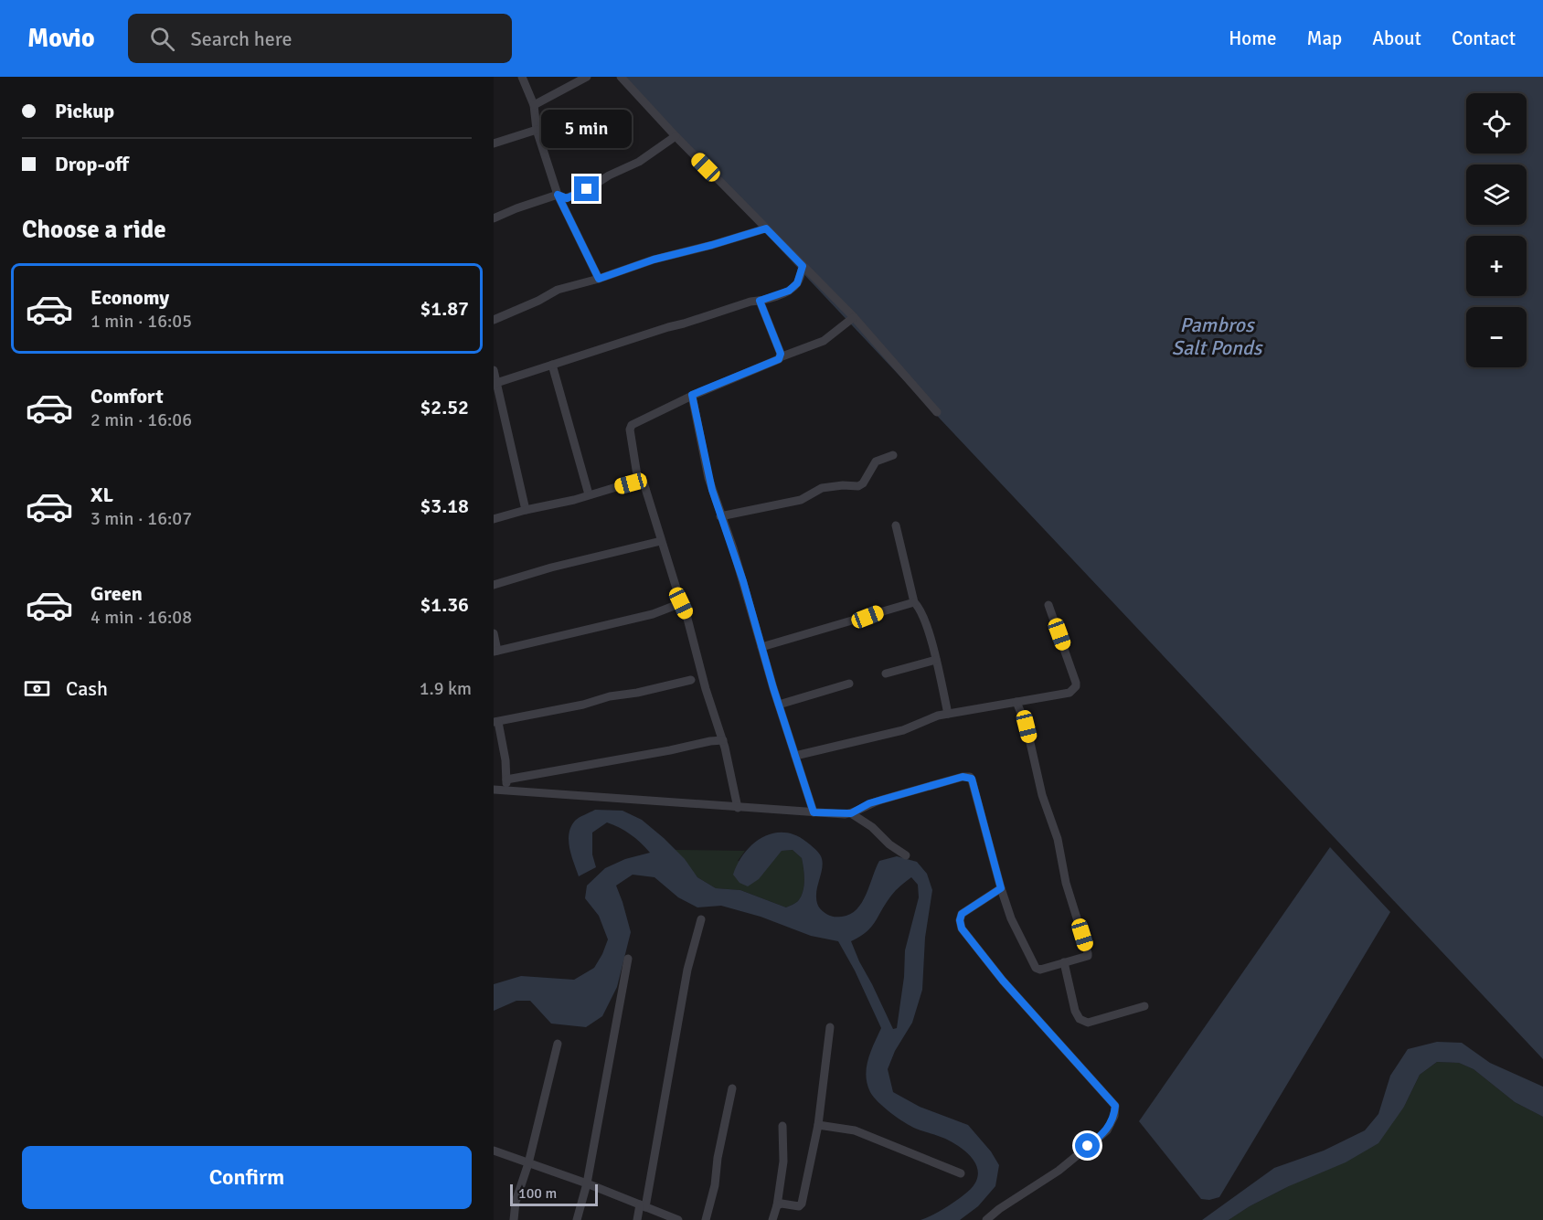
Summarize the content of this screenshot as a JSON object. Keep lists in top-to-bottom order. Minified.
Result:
{"water":["Pambros Salt Ponds"],"scale_bar":"100 m","page":{"header":"Movio","search":"Search here","nav":["Home","Map","About","Contact"],"banner":["Pickup","Drop-off"],"map_buttons":["+","−"],"bubble":"5 min","heading":"Choose a ride","list":[{"name":"Economy","note":"1 min · 16:05","value":"$1.87"},{"name":"Comfort","note":"2 min · 16:06","value":"$2.52"},{"name":"XL","note":"3 min · 16:07","value":"$3.18"},{"name":"Green","note":"4 min · 16:08","value":"$1.36"}],"pay":["Cash","1.9 km"],"buttons":"Confirm","scale":"100 m"}}
